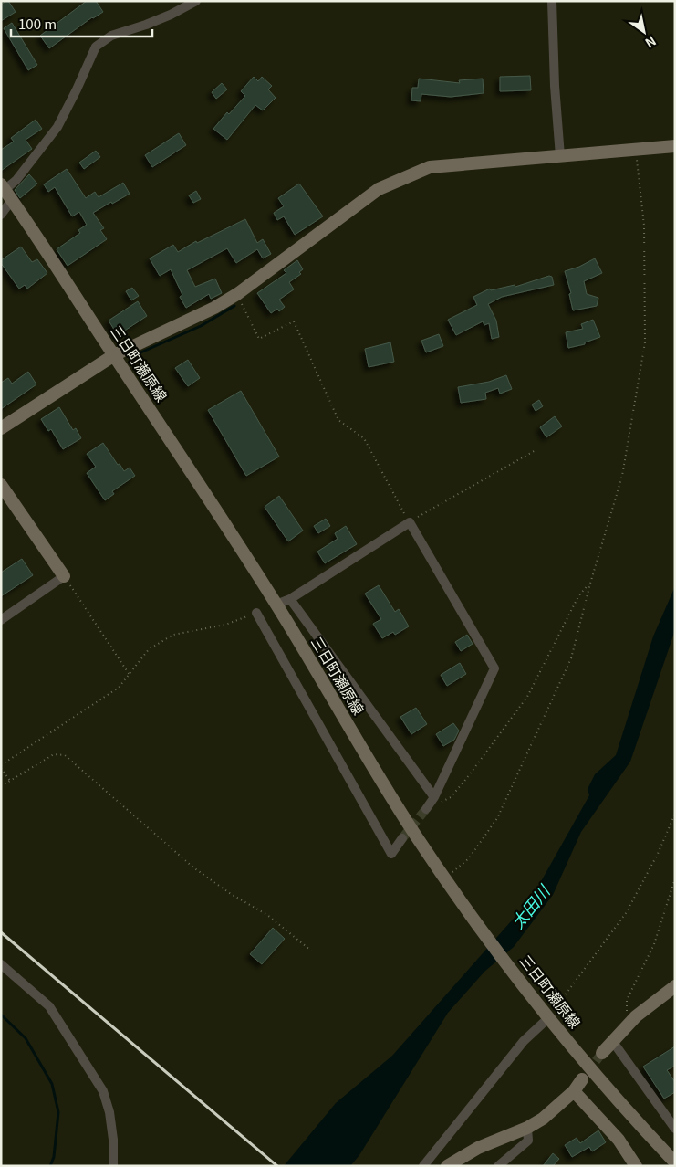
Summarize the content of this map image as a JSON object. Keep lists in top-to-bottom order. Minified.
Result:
{"streets":{"street":["三日町瀬原線"]},"water":["太田川"],"scale_bar":"100 m","north":"bottom right"}
